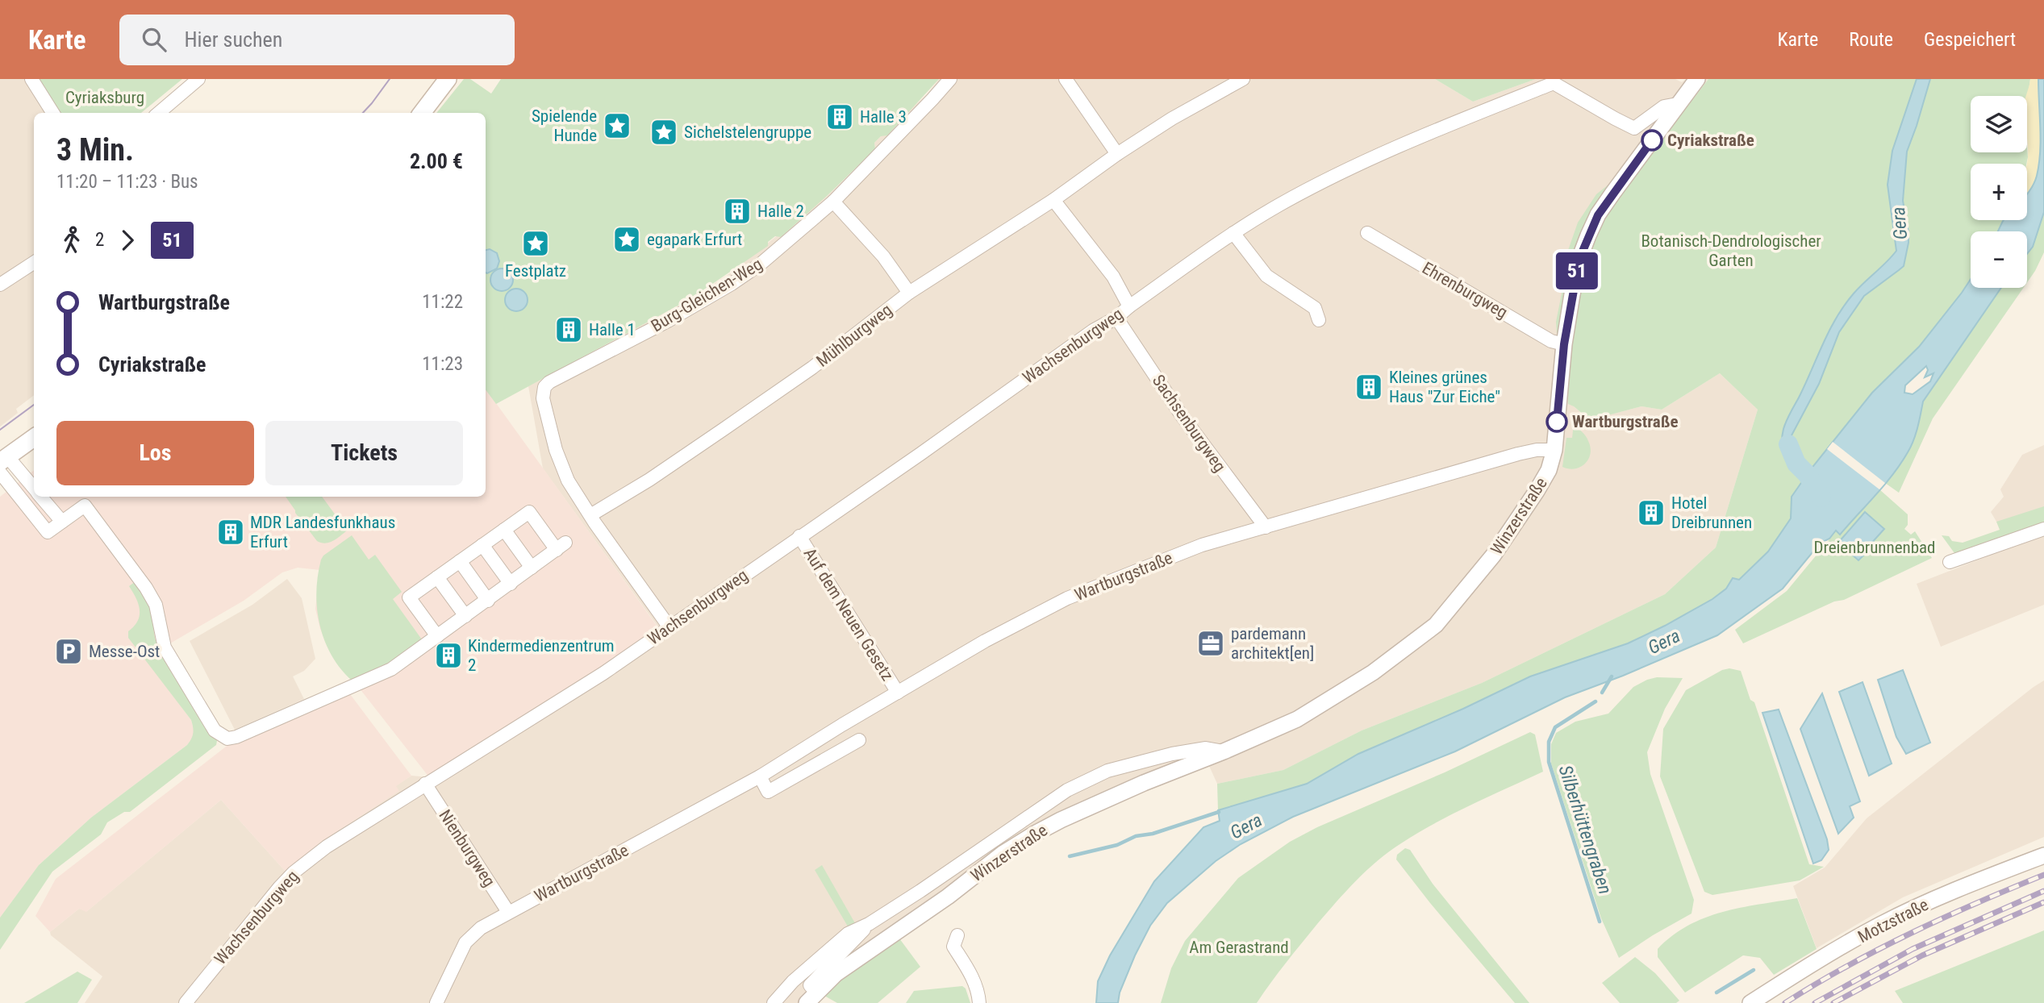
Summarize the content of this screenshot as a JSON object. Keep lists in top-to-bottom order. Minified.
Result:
{"streets":{"street":["Ehrenburgweg","Burg-Gleichen-Weg","Mühlburgweg","Wachsenburgweg","Sachsenburgweg","Winzerstraße","Wartburgstraße","Auf dem Neuen Gesetz","Nienburgweg","Motzstraße"]},"crossings":[["Ehrenburgweg","Winzerstraße"],["Burg-Gleichen-Weg","Mühlburgweg"],["Burg-Gleichen-Weg","Wachsenburgweg"],["Wachsenburgweg","Sachsenburgweg"],["Wachsenburgweg","Winzerstraße"],["Wachsenburgweg","Auf dem Neuen Gesetz"],["Wachsenburgweg","Nienburgweg"],["Sachsenburgweg","Wartburgstraße"],["Winzerstraße","Wartburgstraße"],["Wartburgstraße","Auf dem Neuen Gesetz"],["Wartburgstraße","Nienburgweg"]],"water":["Gera","Silberhüttengraben"],"parks":["Cyriaksburg","Botanisch-Dendrologischer Garten","Dreienbrunnenbad","Am Gerastrand"],"places":{"building":["Halle 3","Halle 2","Halle 1","Kleines grünes Haus \"Zur Eiche\"","Hotel Dreibrunnen","MDR Landesfunkhaus Erfurt","Kindermedienzentrum 2"],"place":["Spielende Hunde","Sichelstelengruppe","egapark Erfurt","Festplatz"],"other":["Cyriakstraße","Wartburgstraße"],"office":["pardemann architekt[en]"],"parking":["Messe-Ost"]},"lines":["bus line 51"],"page":{"header":"Karte","search":"Hier suchen","nav":["Karte","Route","Gespeichert"],"on_map":"51","map_buttons":["+","−"],"heading":["3 Min.","11:20 – 11:23 · Bus","2.00 €"],"legs":["2","51"],"list":[{"name":"Wartburgstraße","value":"11:22"},{"name":"Cyriakstraße","value":"11:23"}],"buttons":["Los","Tickets"]}}
